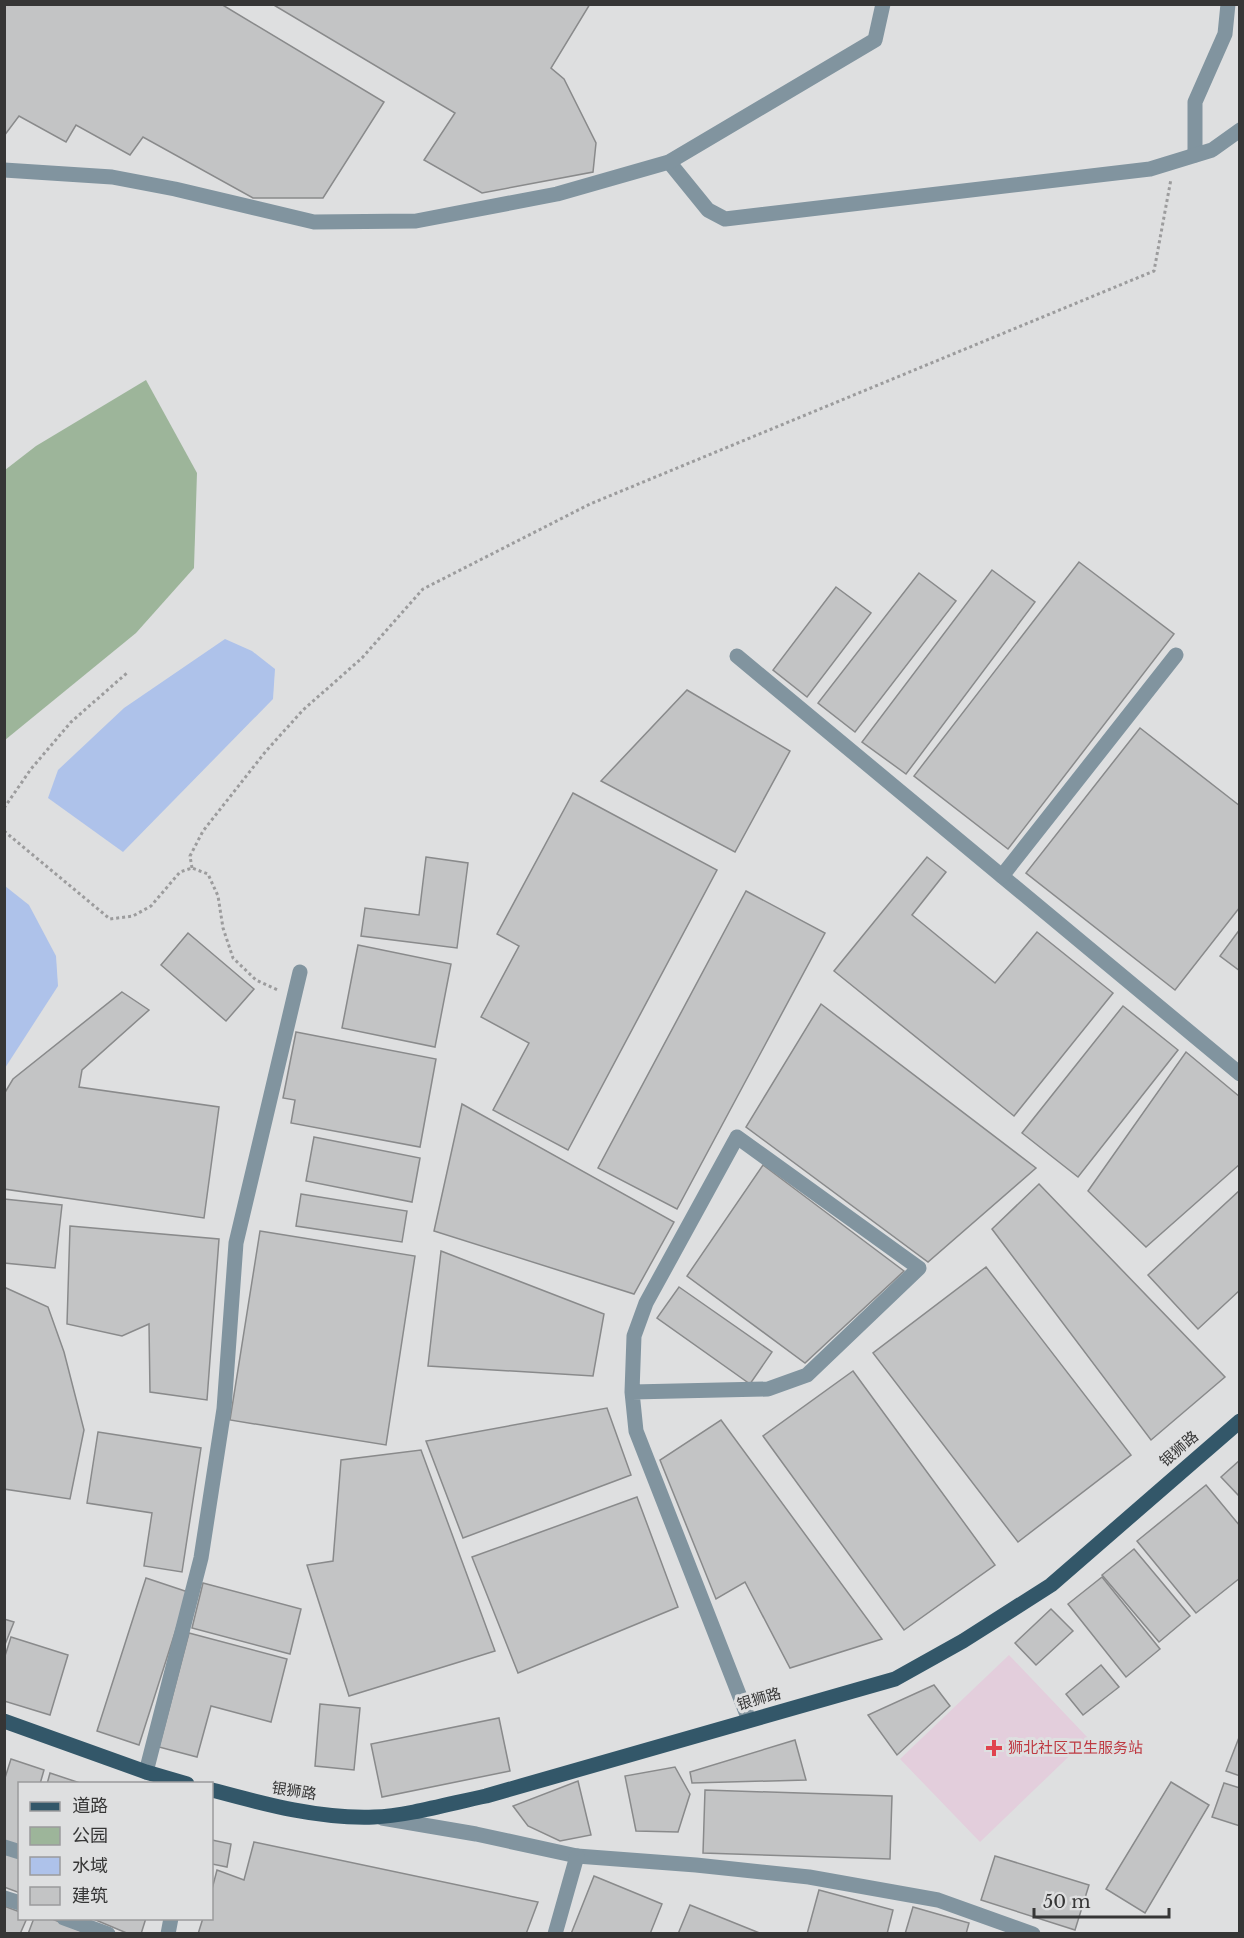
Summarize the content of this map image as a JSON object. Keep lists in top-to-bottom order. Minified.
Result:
{"streets":{"main road":["银狮路"]},"places":{"health":["狮北社区卫生服务站"]},"legend":["道路","公园","水域","建筑"],"scale_bar":"50 m"}
